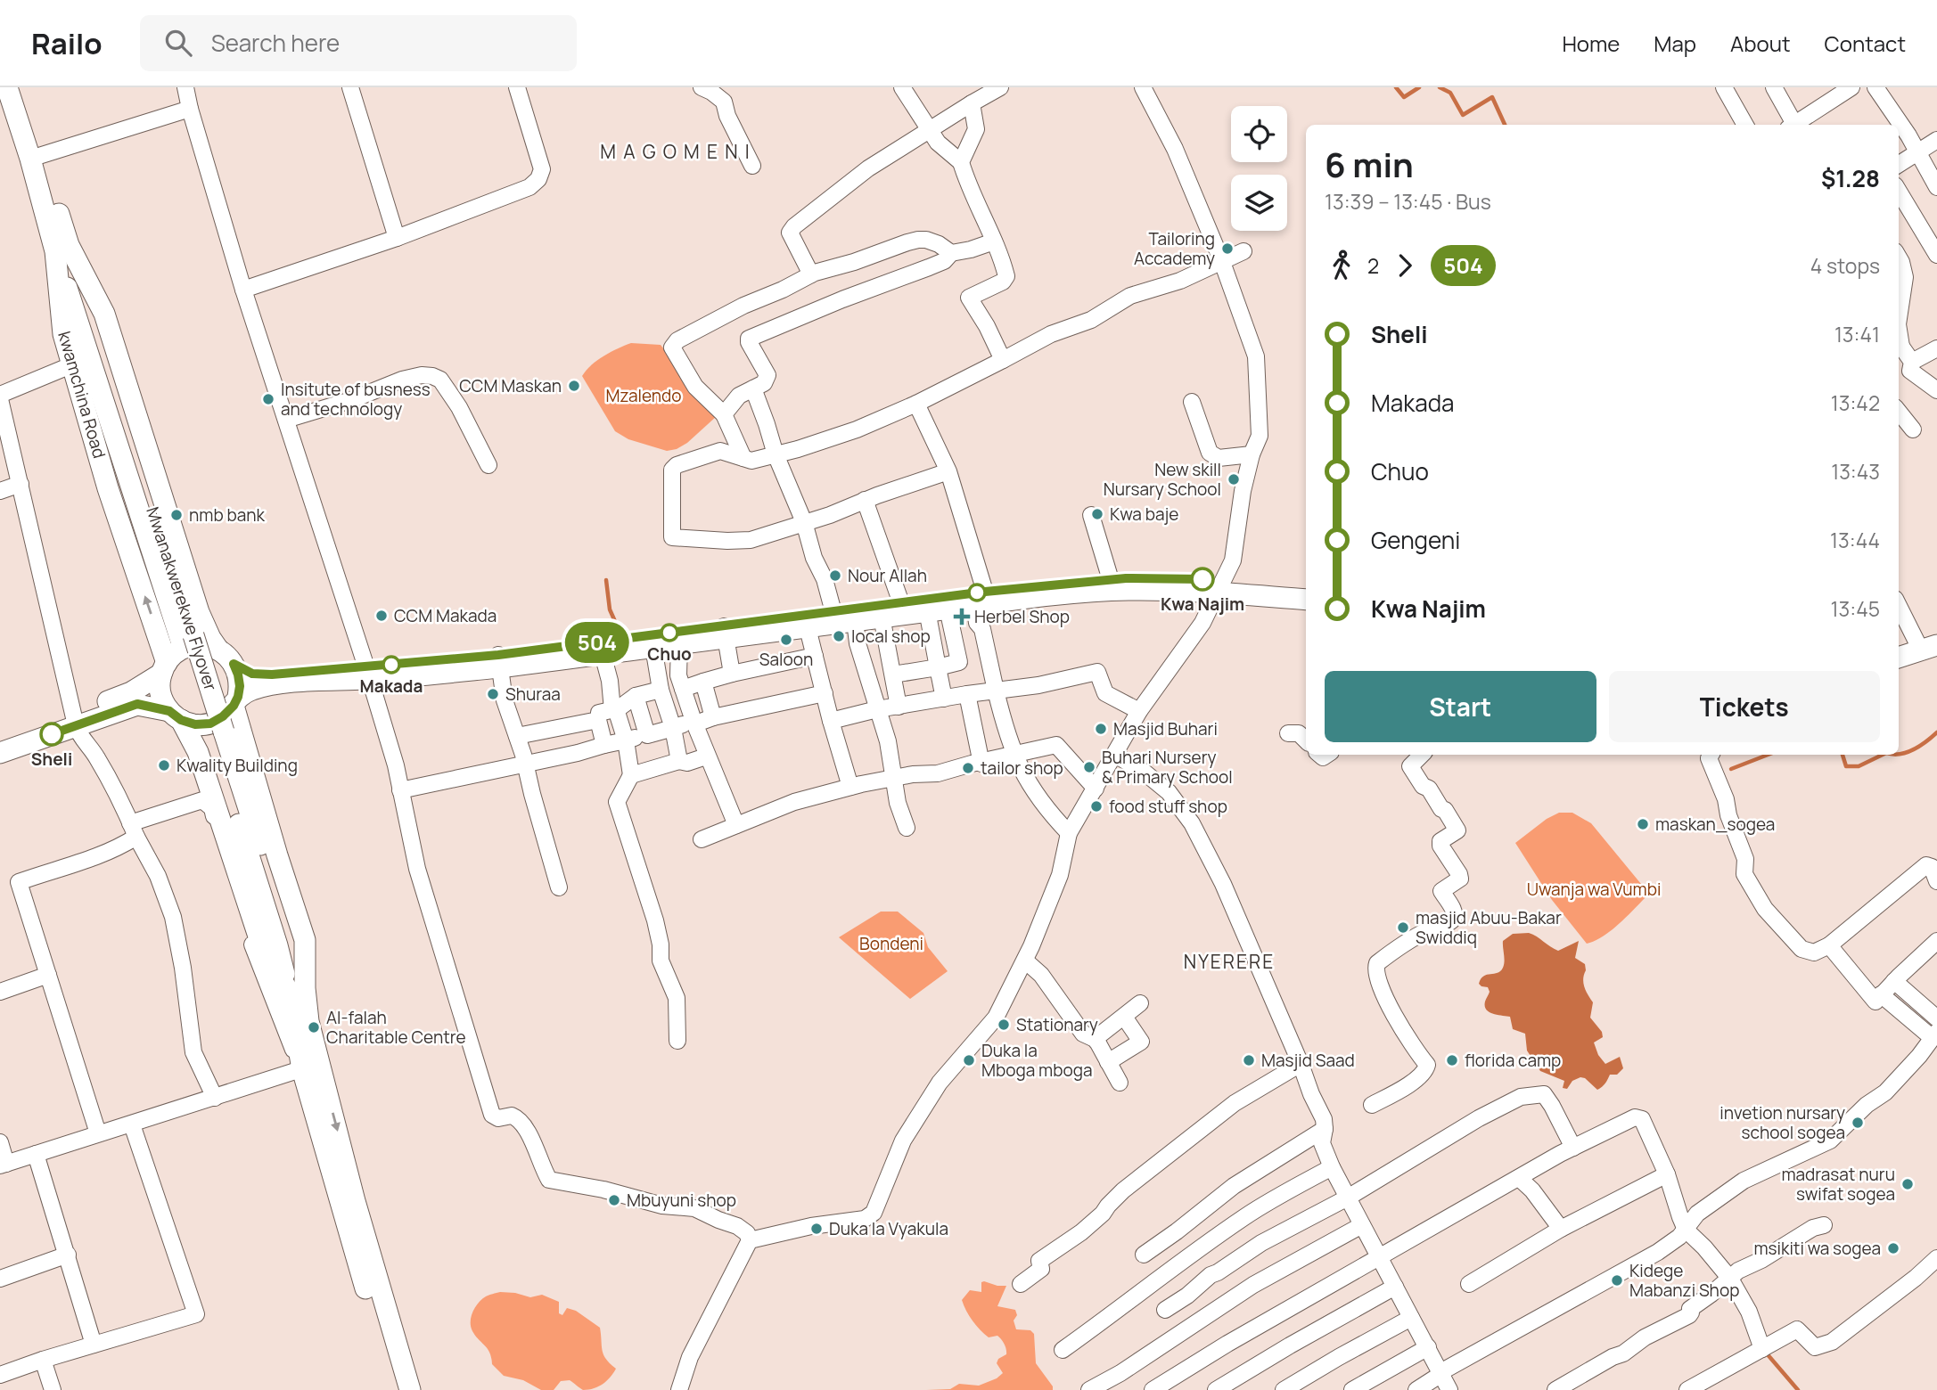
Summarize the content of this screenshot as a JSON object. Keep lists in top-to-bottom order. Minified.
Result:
{"streets":{"main road":["kwamchina Road","Mwanakwerekwe Flyover"]},"crossings":[["kwamchina Road","Mwanakwerekwe Flyover"]],"districts":["M A G O M E N I","NYERERE"],"parks":["Mzalendo","Uwanja wa Vumbi","Bondeni"],"places":{"other":["Tailoring Accademy","CCM Maskan","Insitute of busness and technology","New skill Nursary School","Kwa baje","nmb bank","Nour Allah","Kwa Najim","CCM Makada","Chuo","local shop","Saloon","Makada","Shuraa","Masjid Buhari","Sheli","Kwality Building","Buhari Nursery & Primary School","tailor shop","food stuff shop","maskan_sogea","masjid Abuu-Bakar Swiddiq","Stationary","Al-falah Charitable Centre","Duka la Mboga mboga","Masjid Saad","florida camp","invetion nursary school sogea","madrasat nuru swifat sogea","Mbuyuni shop","Duka la Vyakula","msikiti wa sogea","Kidege Mabanzi Shop"],"health":["Herbel Shop"]},"lines":["bus line 504"],"page":{"header":"Railo","search":"Search here","nav":["Home","Map","About","Contact"],"on_map":"504","heading":["6 min","13:39 – 13:45 · Bus","$1.28"],"legs":["2","504","4 stops"],"list":[{"name":"Sheli","value":"13:41"},{"name":"Makada","value":"13:42"},{"name":"Chuo","value":"13:43"},{"name":"Gengeni","value":"13:44"},{"name":"Kwa Najim","value":"13:45"}],"buttons":["Start","Tickets"]}}
